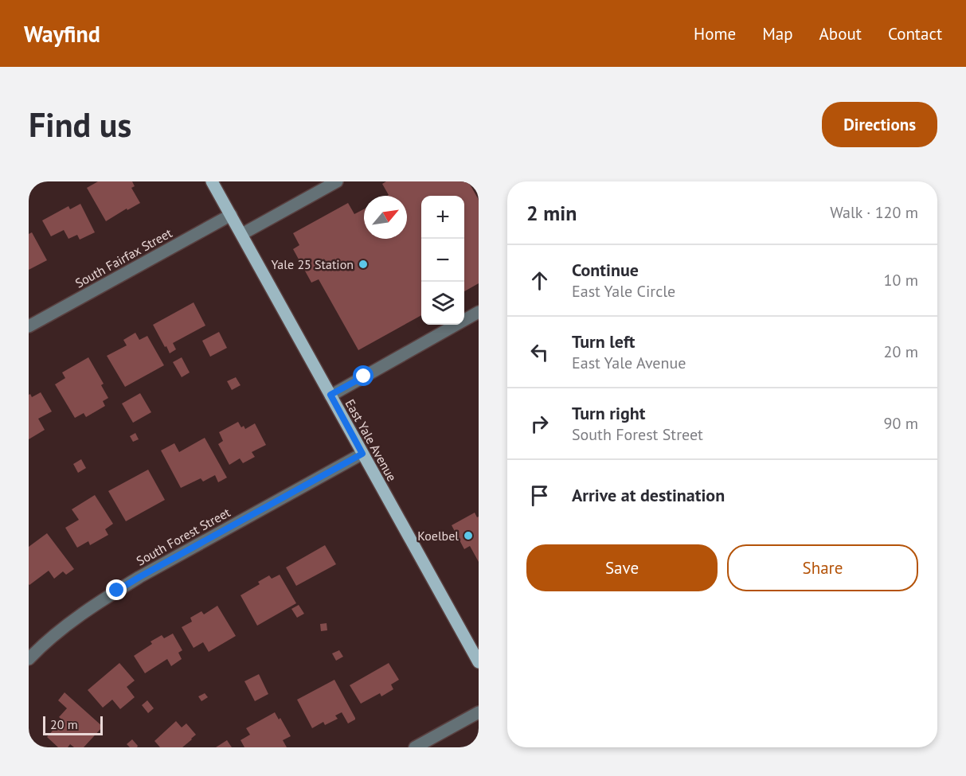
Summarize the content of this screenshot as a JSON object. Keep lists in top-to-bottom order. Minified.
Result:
{"streets":{"main road":["East Yale Avenue"],"street":["South Fairfax Street","South Forest Street"]},"crossings":[["South Fairfax Street","East Yale Avenue"],["East Yale Avenue","South Forest Street"]],"places":["Yale 25 Station","Koelbel"],"scale_bar":"20 m","north":"top right","page":{"header":"Wayfind","nav":["Home","Map","About","Contact"],"buttons":["Directions",["Save","Share"]],"title":"Find us","heading":["2 min","Walk · 120 m"],"map_buttons":["+","−"],"list":[["Continue","East Yale Circle","10 m"],["Turn left","East Yale Avenue","20 m"],["Turn right","South Forest Street","90 m"],"Arrive at destination"],"scale":"20 m"}}
